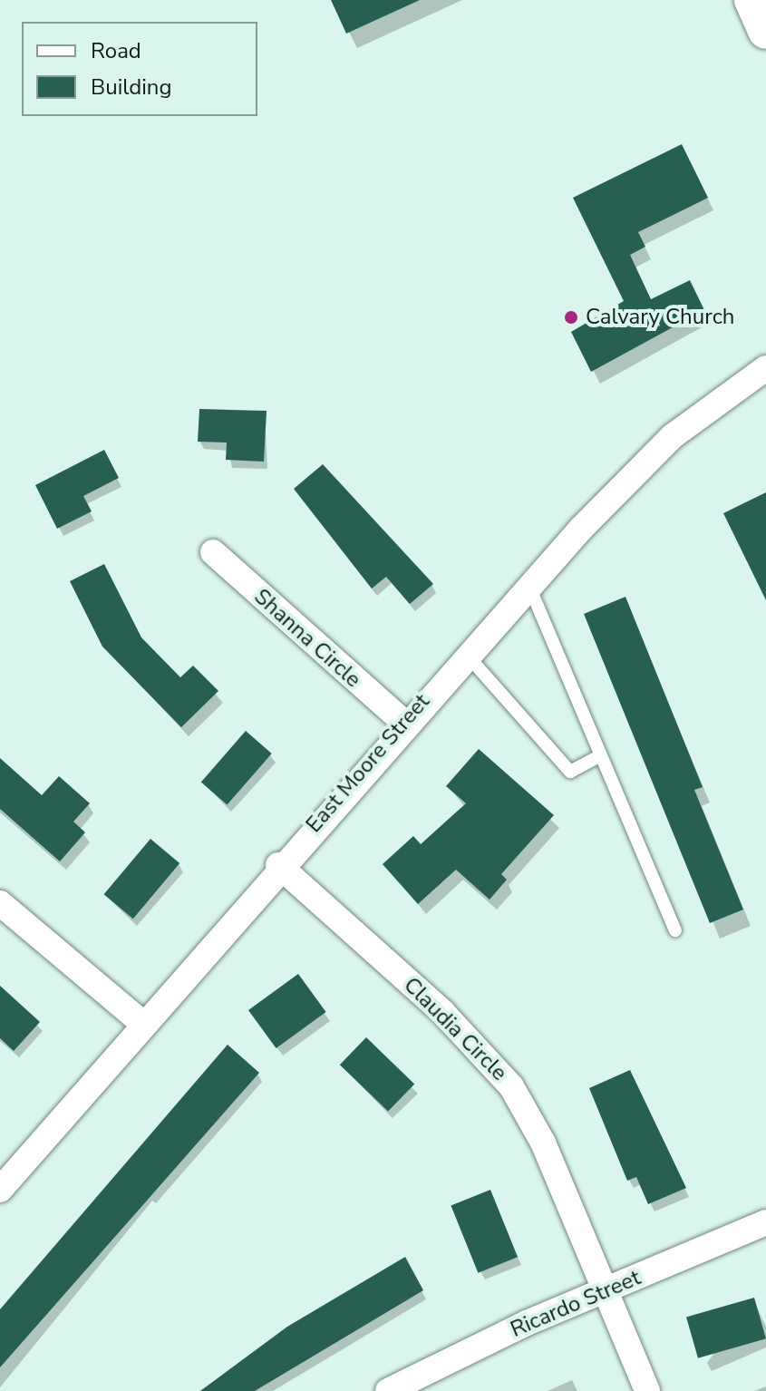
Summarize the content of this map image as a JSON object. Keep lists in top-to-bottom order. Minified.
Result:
{"streets":{"street":["Shanna Circle","East Moore Street","Claudia Circle","Ricardo Street"]},"crossings":[["Shanna Circle","East Moore Street"],["East Moore Street","Claudia Circle"],["Claudia Circle","Ricardo Street"]],"places":["Calvary Church"],"legend":["Road","Building"]}
